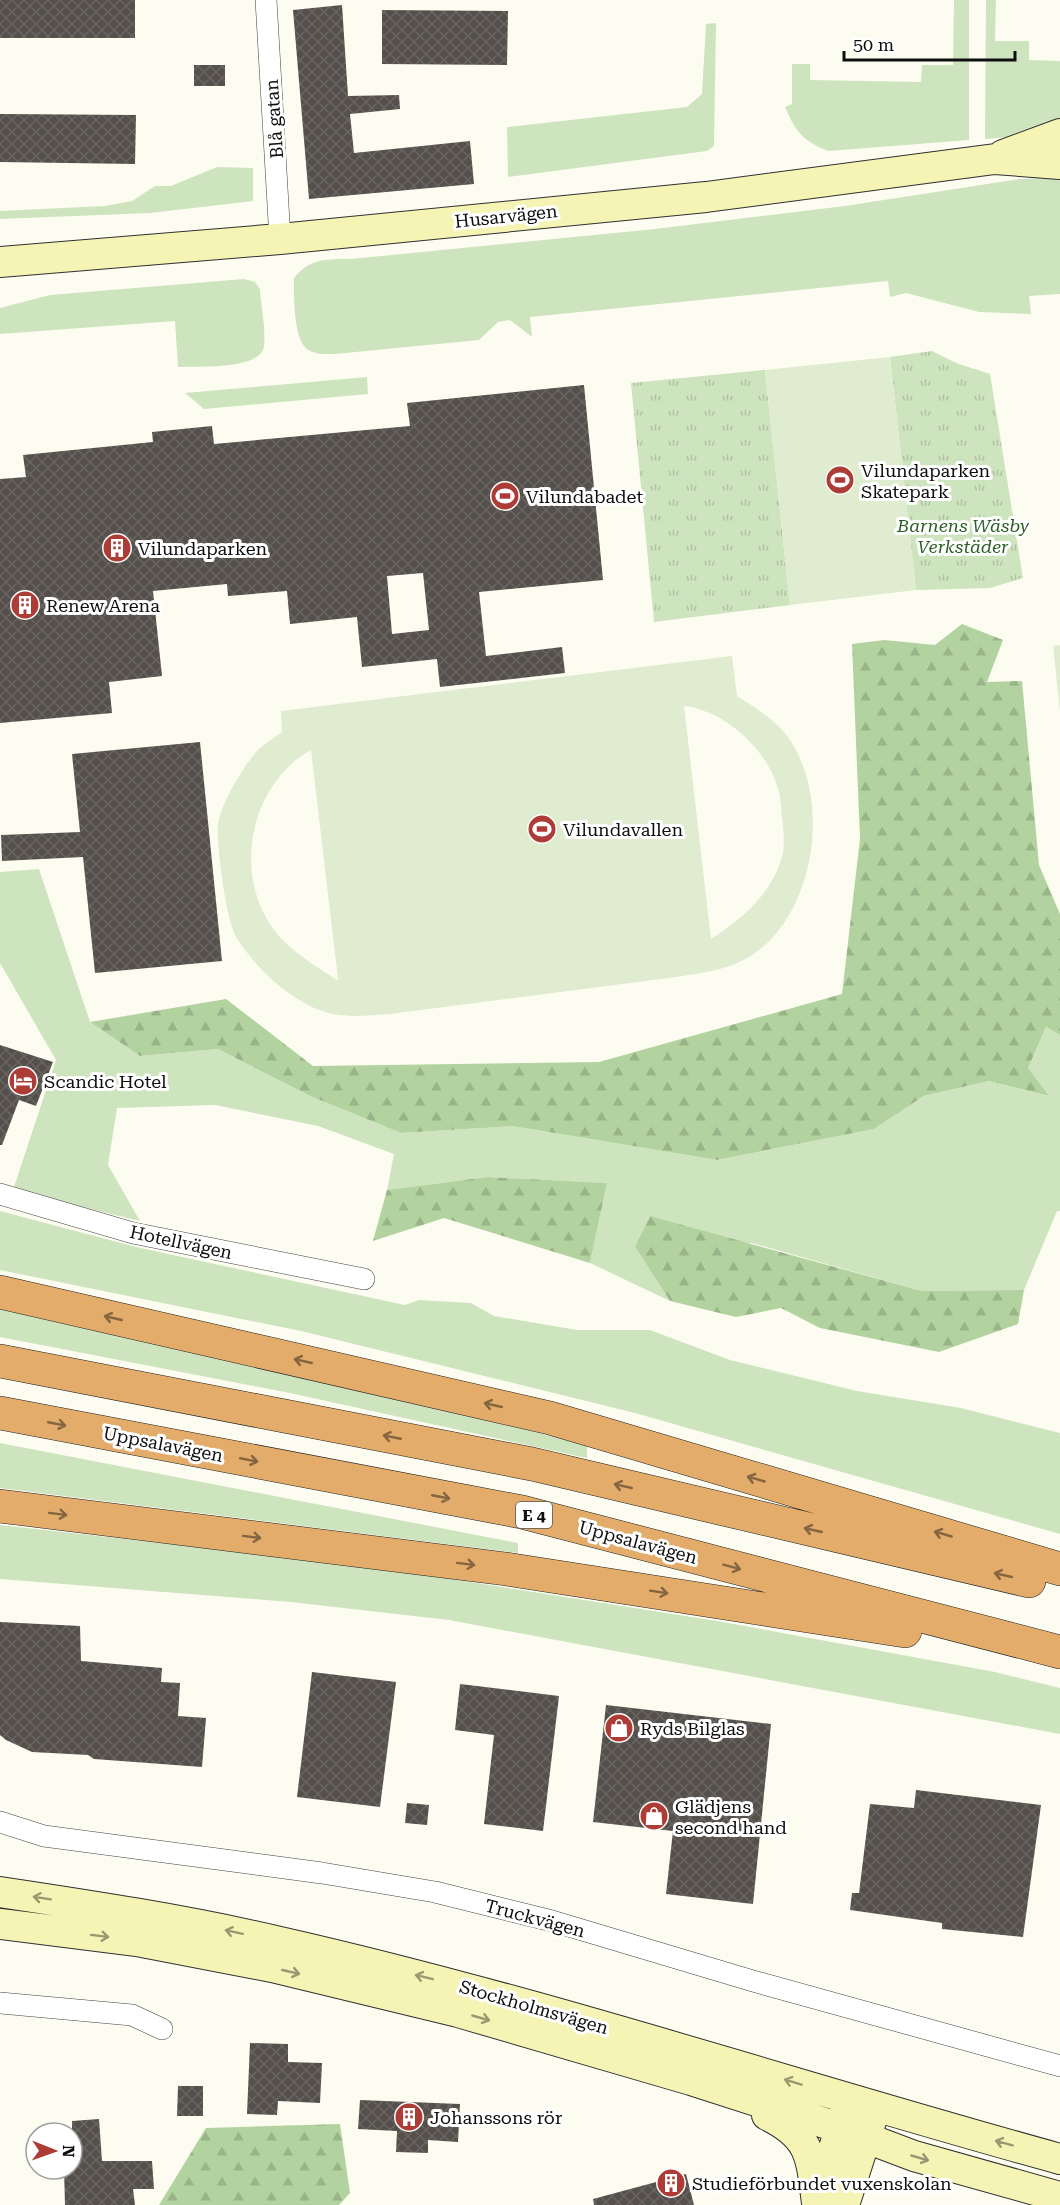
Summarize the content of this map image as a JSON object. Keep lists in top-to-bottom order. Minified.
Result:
{"streets":{"highway":["Uppsalavägen","E 4"],"main road":["Husarvägen","Stockholmsvägen"],"street":["Blå gatan","Hotellvägen","Truckvägen"]},"crossings":[["Blå gatan","Husarvägen"]],"parks":["Barnens Wäsby Verkstäder"],"places":{"sports":["Vilundaparken Skatepark","Vilundabadet","Vilundavallen"],"building":["Vilundaparken","Renew Arena","Johanssons rör","Studieförbundet vuxenskolan"],"hotel":["Scandic Hotel"],"shop":["Ryds Bilglas","Glädjens second hand"]},"scale_bar":"50 m","north":"right"}
